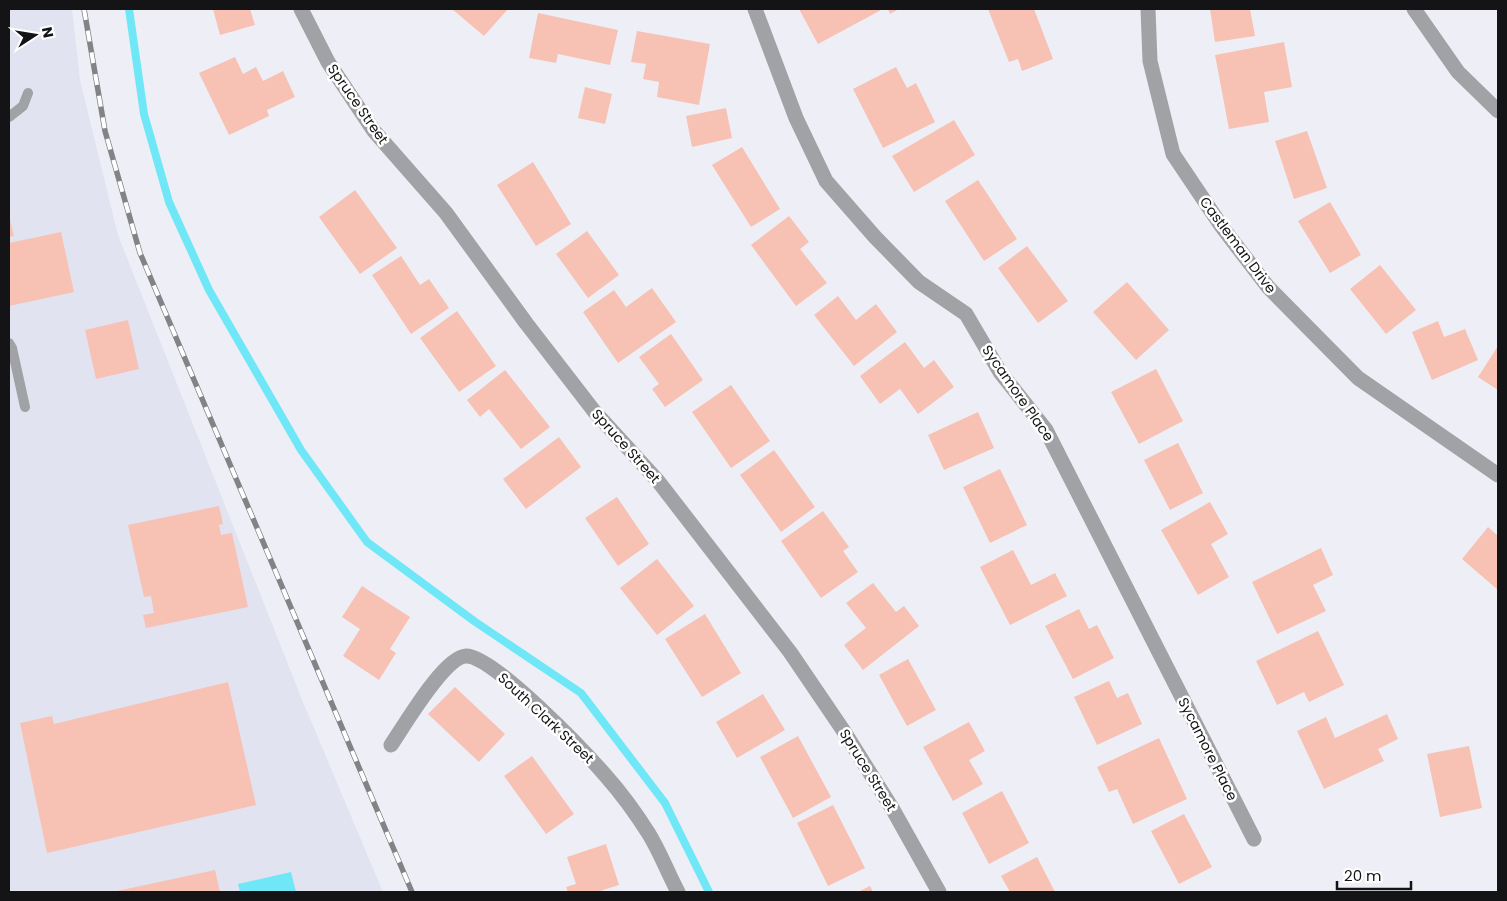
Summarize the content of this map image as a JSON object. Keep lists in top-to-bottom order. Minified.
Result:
{"streets":{"street":["Spruce Street","Castleman Drive","Sycamore Place","South Clark Street"]},"scale_bar":"20 m","north":"right"}
